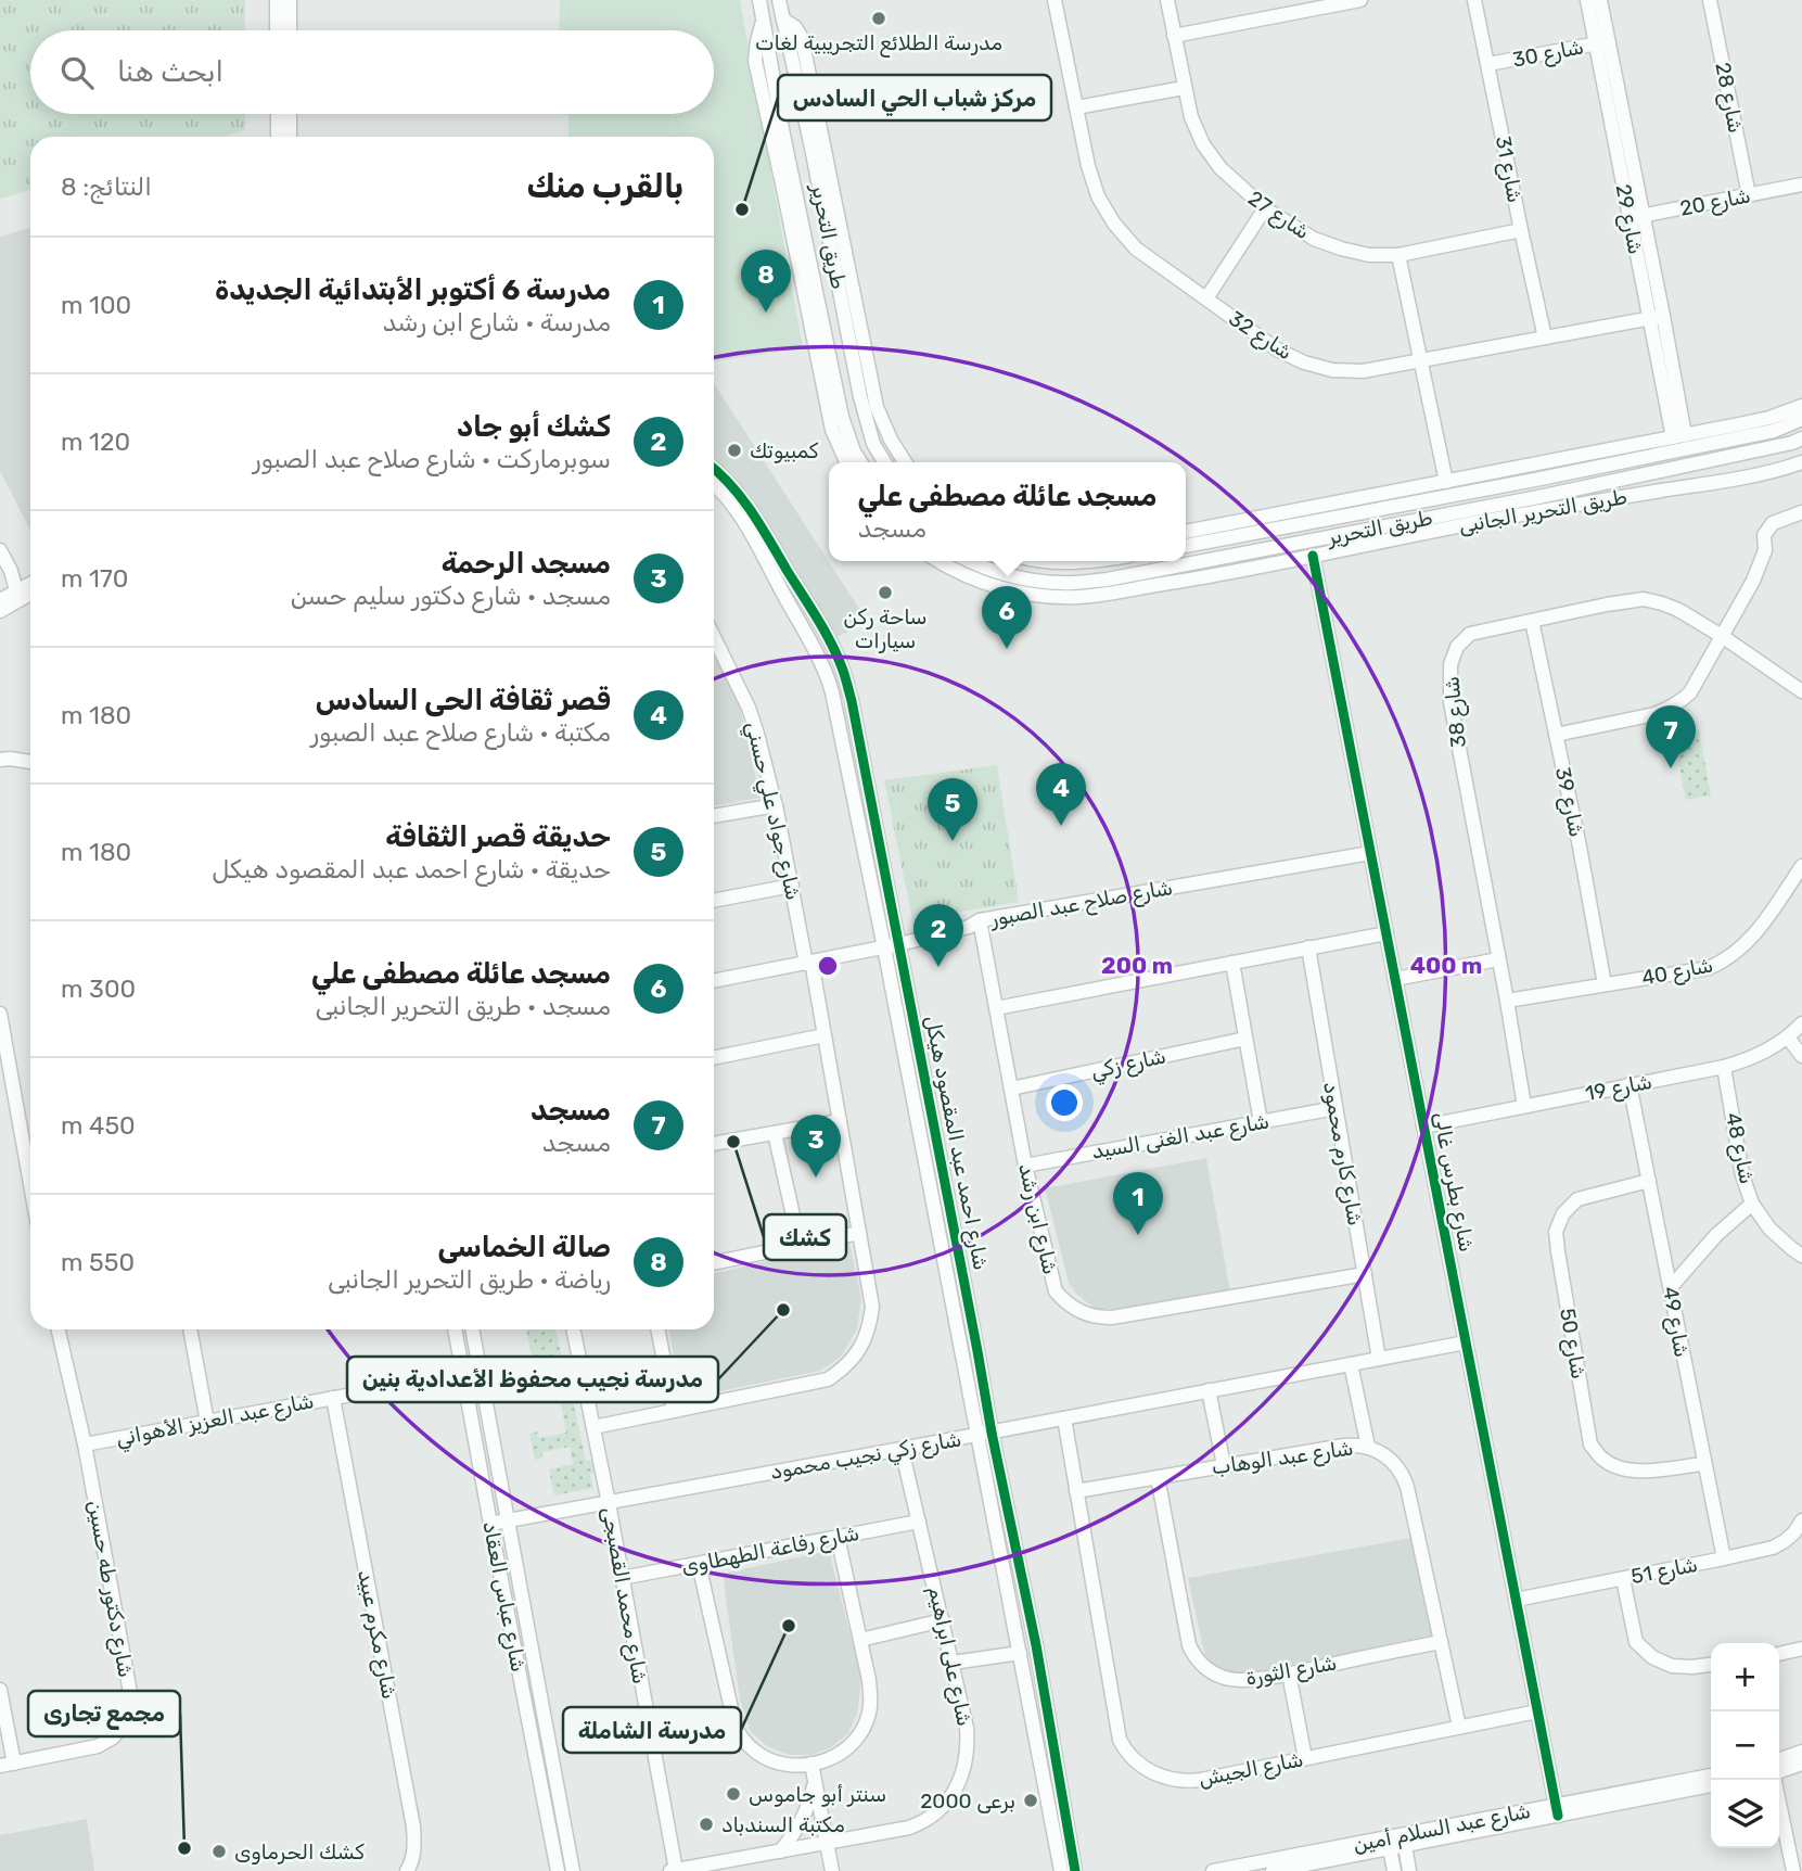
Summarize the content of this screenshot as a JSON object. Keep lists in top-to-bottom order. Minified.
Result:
{"streets":{"street":["شارع 30","شارع 28","شارع 31","شارع 20","شارع 27","شارع 29","طريق التحرير","شارع 32","طريق التحرير الجانبى","شارع 38","شارع 39","شارع جواد علي حسني","شارع صلاح عبد الصبور","شارع 40","شارع زكي","شارع 19","شارع عبد الغنى السيد","شارع احمد عبد المقصود هيكل","شارع 48","شارع كارم محمود","شارع بطرس غالى","شارع ابن رشد","شارع 49","شارع 50","شارع عبد العزيز الأهواني","شارع زكي نجيب محمود","شارع عبد الوهاب","شارع رفاعة الطهطاوى","شارع 51","شارع دكتور طه حسين","شارع محمد القصبجى","شارع عباس العقاد","شارع مكرم عبيد","شارع على ابراهيم","شارع الثورة","شارع الجيش","شارع عبد السلام أمين"]},"crossings":[["شارع 30","شارع 31"],["شارع 30","شارع 29"],["شارع 28","شارع 20"],["شارع 31","شارع 27"],["شارع 31","شارع 32"],["شارع 20","شارع 29"],["شارع 29","شارع 32"],["طريق التحرير الجانبى","شارع بطرس غالى"],["شارع 38","شارع 39"],["شارع 38","شارع 40"],["شارع 38","شارع 19"],["شارع 39","شارع 40"],["شارع جواد علي حسني","شارع صلاح عبد الصبور"],["شارع جواد علي حسني","شارع محمد القصبجى"],["شارع صلاح عبد الصبور","شارع احمد عبد المقصود هيكل"],["شارع صلاح عبد الصبور","شارع بطرس غالى"],["شارع صلاح عبد الصبور","شارع ابن رشد"],["شارع زكي","شارع ابن رشد"],["شارع 19","شارع 48"],["شارع 19","شارع بطرس غالى"],["شارع 19","شارع 49"],["شارع عبد الغنى السيد","شارع كارم محمود"],["شارع عبد الغنى السيد","شارع ابن رشد"],["شارع احمد عبد المقصود هيكل","شارع زكي نجيب محمود"],["شارع كارم محمود","شارع ابن رشد"],["شارع كارم محمود","شارع زكي نجيب محمود"],["شارع بطرس غالى","شارع زكي نجيب محمود"],["شارع بطرس غالى","شارع 51"],["شارع بطرس غالى","شارع الجيش"],["شارع بطرس غالى","شارع عبد السلام أمين"],["شارع 49","شارع 50"],["شارع 49","شارع 51"],["شارع عبد العزيز الأهواني","شارع دكتور طه حسين"],["شارع عبد العزيز الأهواني","شارع عباس العقاد"],["شارع عبد العزيز الأهواني","شارع مكرم عبيد"],["شارع زكي نجيب محمود","شارع محمد القصبجى"],["شارع زكي نجيب محمود","شارع عباس العقاد"],["شارع زكي نجيب محمود","شارع على ابراهيم"],["شارع زكي نجيب محمود","شارع الجيش"],["شارع عبد الوهاب","شارع الثورة"],["شارع عبد الوهاب","شارع الجيش"],["شارع رفاعة الطهطاوى","شارع محمد القصبجى"],["شارع رفاعة الطهطاوى","شارع على ابراهيم"],["شارع محمد القصبجى","شارع على ابراهيم"]],"places":["مدرسة الطلائع التجريبية لغات","مركز شباب الحي السادس","كمبيوتك","ساحة ركن سيارات","كشك","مدرسة نجيب محفوظ الأعدادية بنين","مدرسة الشاملة","سنتر أبو جاموس","برعى 2000","مكتبة السندباد","مجمع تجارى","كشك الحرماوى"],"page":{"search":"ابحث هنا","heading":["بالقرب منك","النتائج: 8"],"list":[{"mark":"1","name":"مدرسة 6 أكتوبر الأبتدائية الجديدة","note":"مدرسة · شارع ابن رشد","value":"100 m"},{"mark":"2","name":"كشك أبو جاد","note":"سوبرماركت · شارع صلاح عبد الصبور","value":"120 m"},{"mark":"3","name":"مسجد الرحمة","note":"مسجد · شارع دكتور سليم حسن","value":"170 m"},{"mark":"4","name":"قصر ثقافة الحى السادس","note":"مكتبة · شارع صلاح عبد الصبور","value":"180 m"},{"mark":"5","name":"حديقة قصر الثقافة","note":"حديقة · شارع احمد عبد المقصود هيكل","value":"180 m"},{"mark":"6","name":"مسجد عائلة مصطفى علي","note":"مسجد · طريق التحرير الجانبى","value":"300 m"},{"mark":"7","name":"مسجد","note":"مسجد","value":"450 m"},{"mark":"8","name":"صالة الخماسى","note":"رياضة · طريق التحرير الجانبى","value":"550 m"}],"pins":["8","6","7","4","5","2","3","1"],"popup":["مسجد عائلة مصطفى علي","مسجد"],"map_buttons":["+","−"]},"rings":["200 m","400 m"]}
